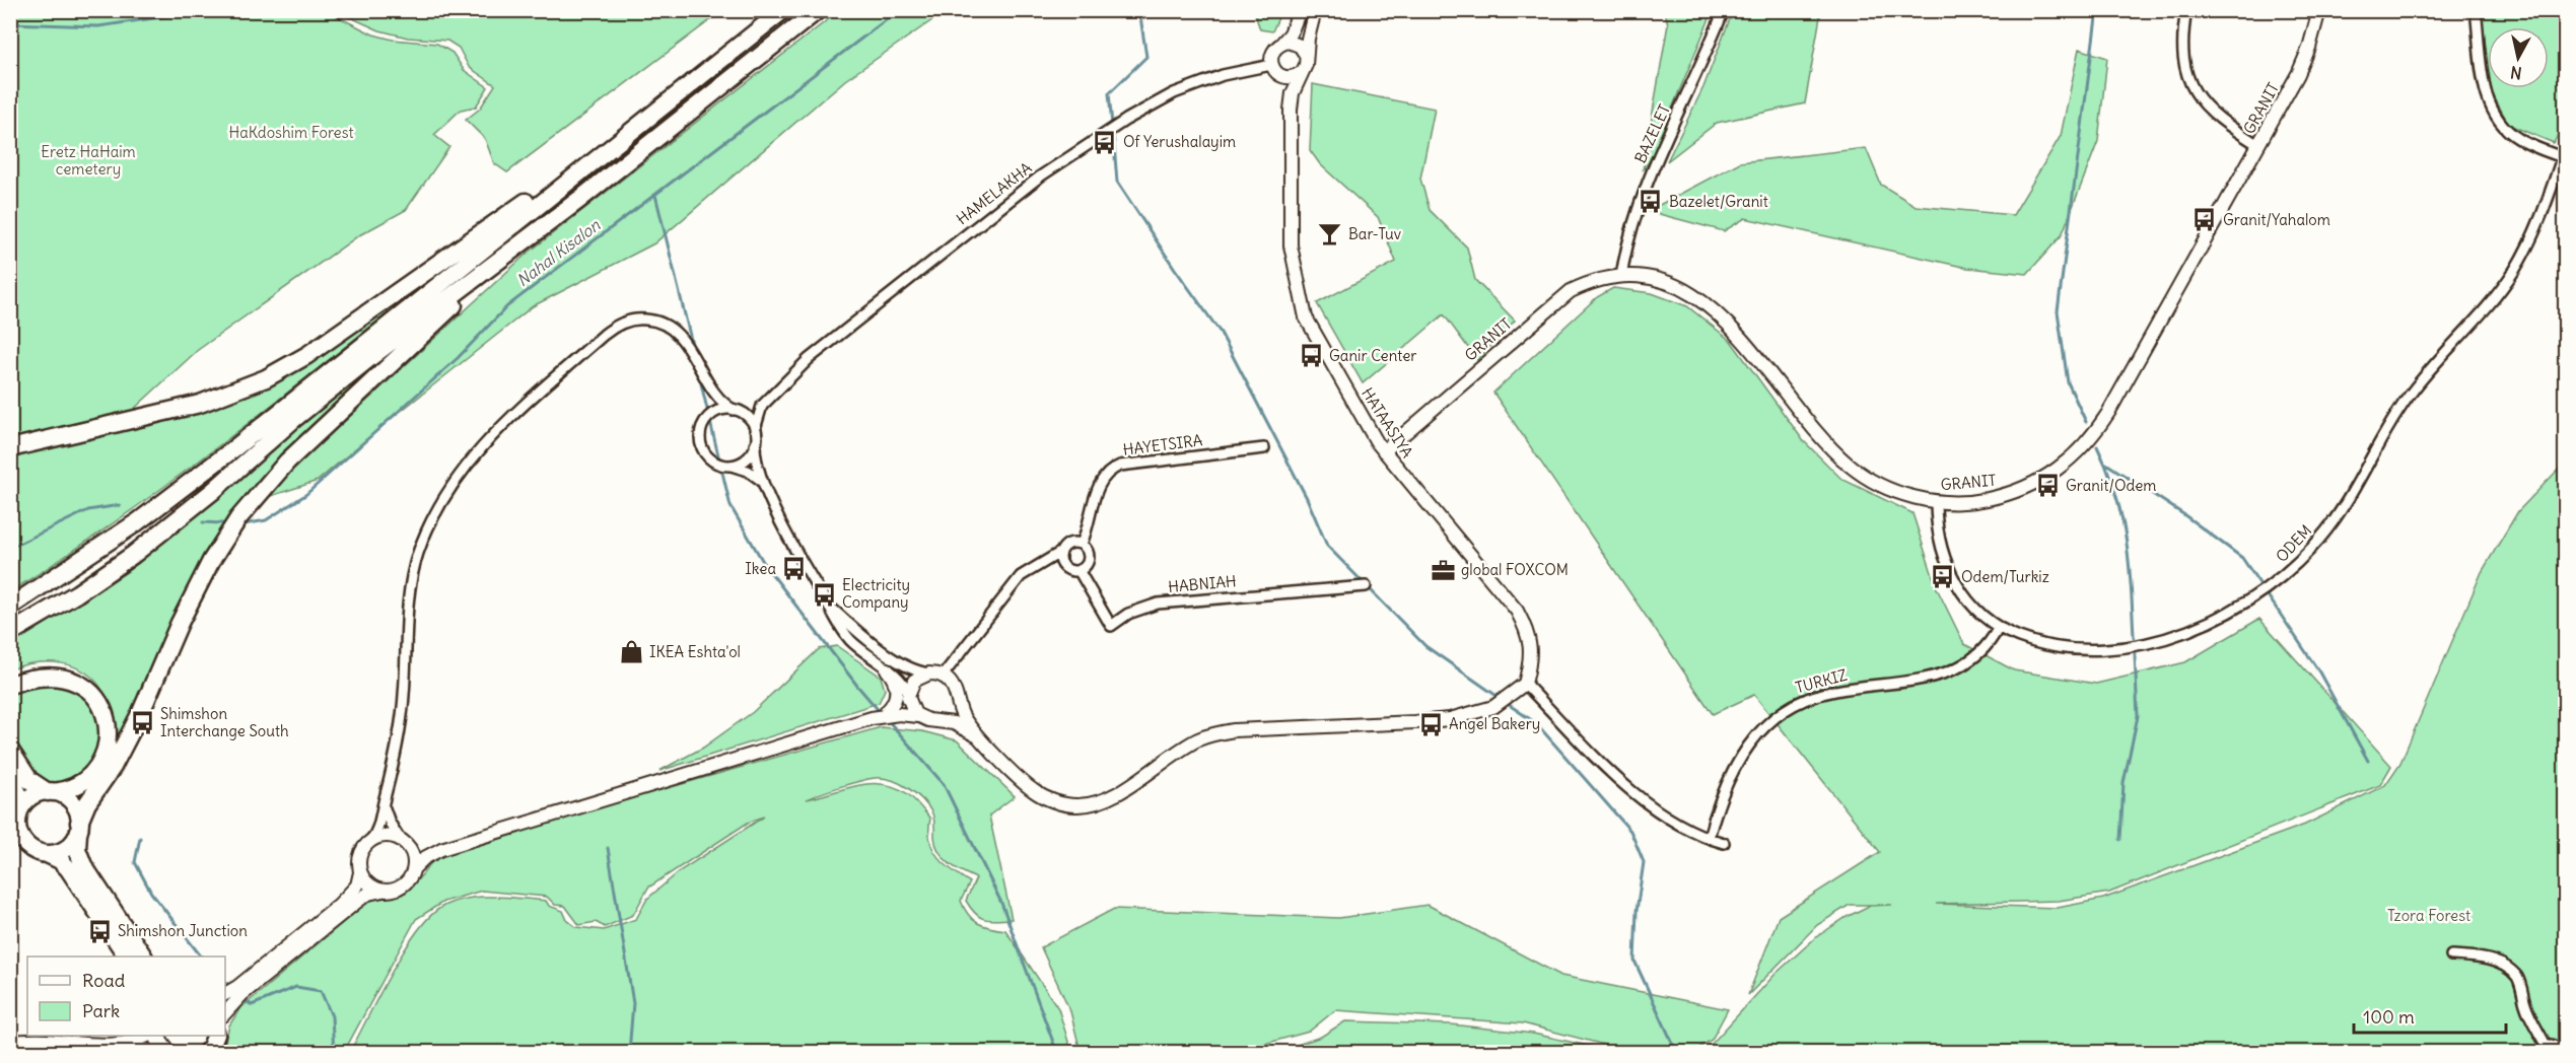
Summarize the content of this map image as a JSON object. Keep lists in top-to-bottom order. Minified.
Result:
{"streets":{"street":["GRANIT","BAZELET","HAMELAKHA","HATAASIYA","HAYETSIRA","ODEM","HABNIAH","TURKIZ"]},"crossings":[["GRANIT","BAZELET"],["GRANIT","HATAASIYA"],["GRANIT","ODEM"],["HAMELAKHA","HATAASIYA"],["HAYETSIRA","HABNIAH"],["ODEM","TURKIZ"]],"water":["Nahal Kisalon"],"parks":["HaKdoshim Forest","Eretz HaHaim cemetery","Tzora Forest"],"places":{"bus stop":["Of Yerushalayim","Bazelet/Granit","Granit/Yahalom","Ganir Center","Granit/Odem","Ikea","Odem/Turkiz","Electricity Company","Shimshon Interchange South","Angel Bakery","Shimshon Junction"],"bar":["Bar-Tuv"],"office":["global FOXCOM"],"shop":["IKEA Eshta'ol"]},"legend":["Road","Park"],"scale_bar":"100 m","north":"bottom"}
